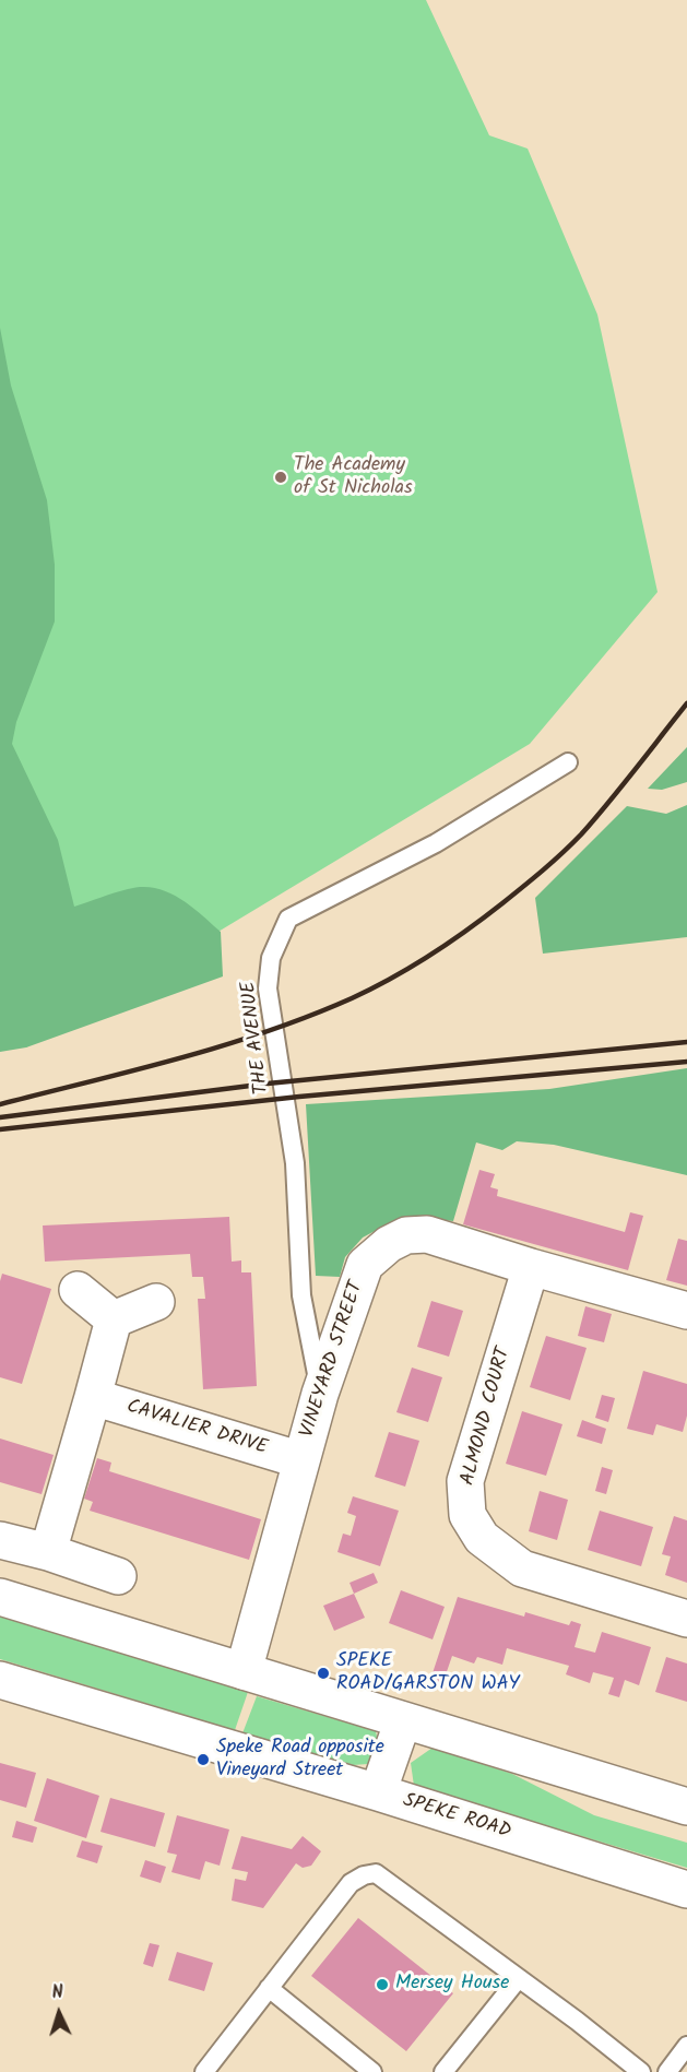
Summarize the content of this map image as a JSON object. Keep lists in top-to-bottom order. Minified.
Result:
{"streets":{"main road":["VINEYARD STREET","ALMOND COURT","CAVALIER DRIVE","SPEKE ROAD"],"lane":["THE AVENUE"]},"crossings":[["THE AVENUE","VINEYARD STREET"],["VINEYARD STREET","ALMOND COURT"],["VINEYARD STREET","CAVALIER DRIVE"]],"places":["The Academy of St Nicholas","SPEKE ROAD/GARSTON WAY","Speke Road opposite Vineyard Street","Mersey House"],"north":"top"}
